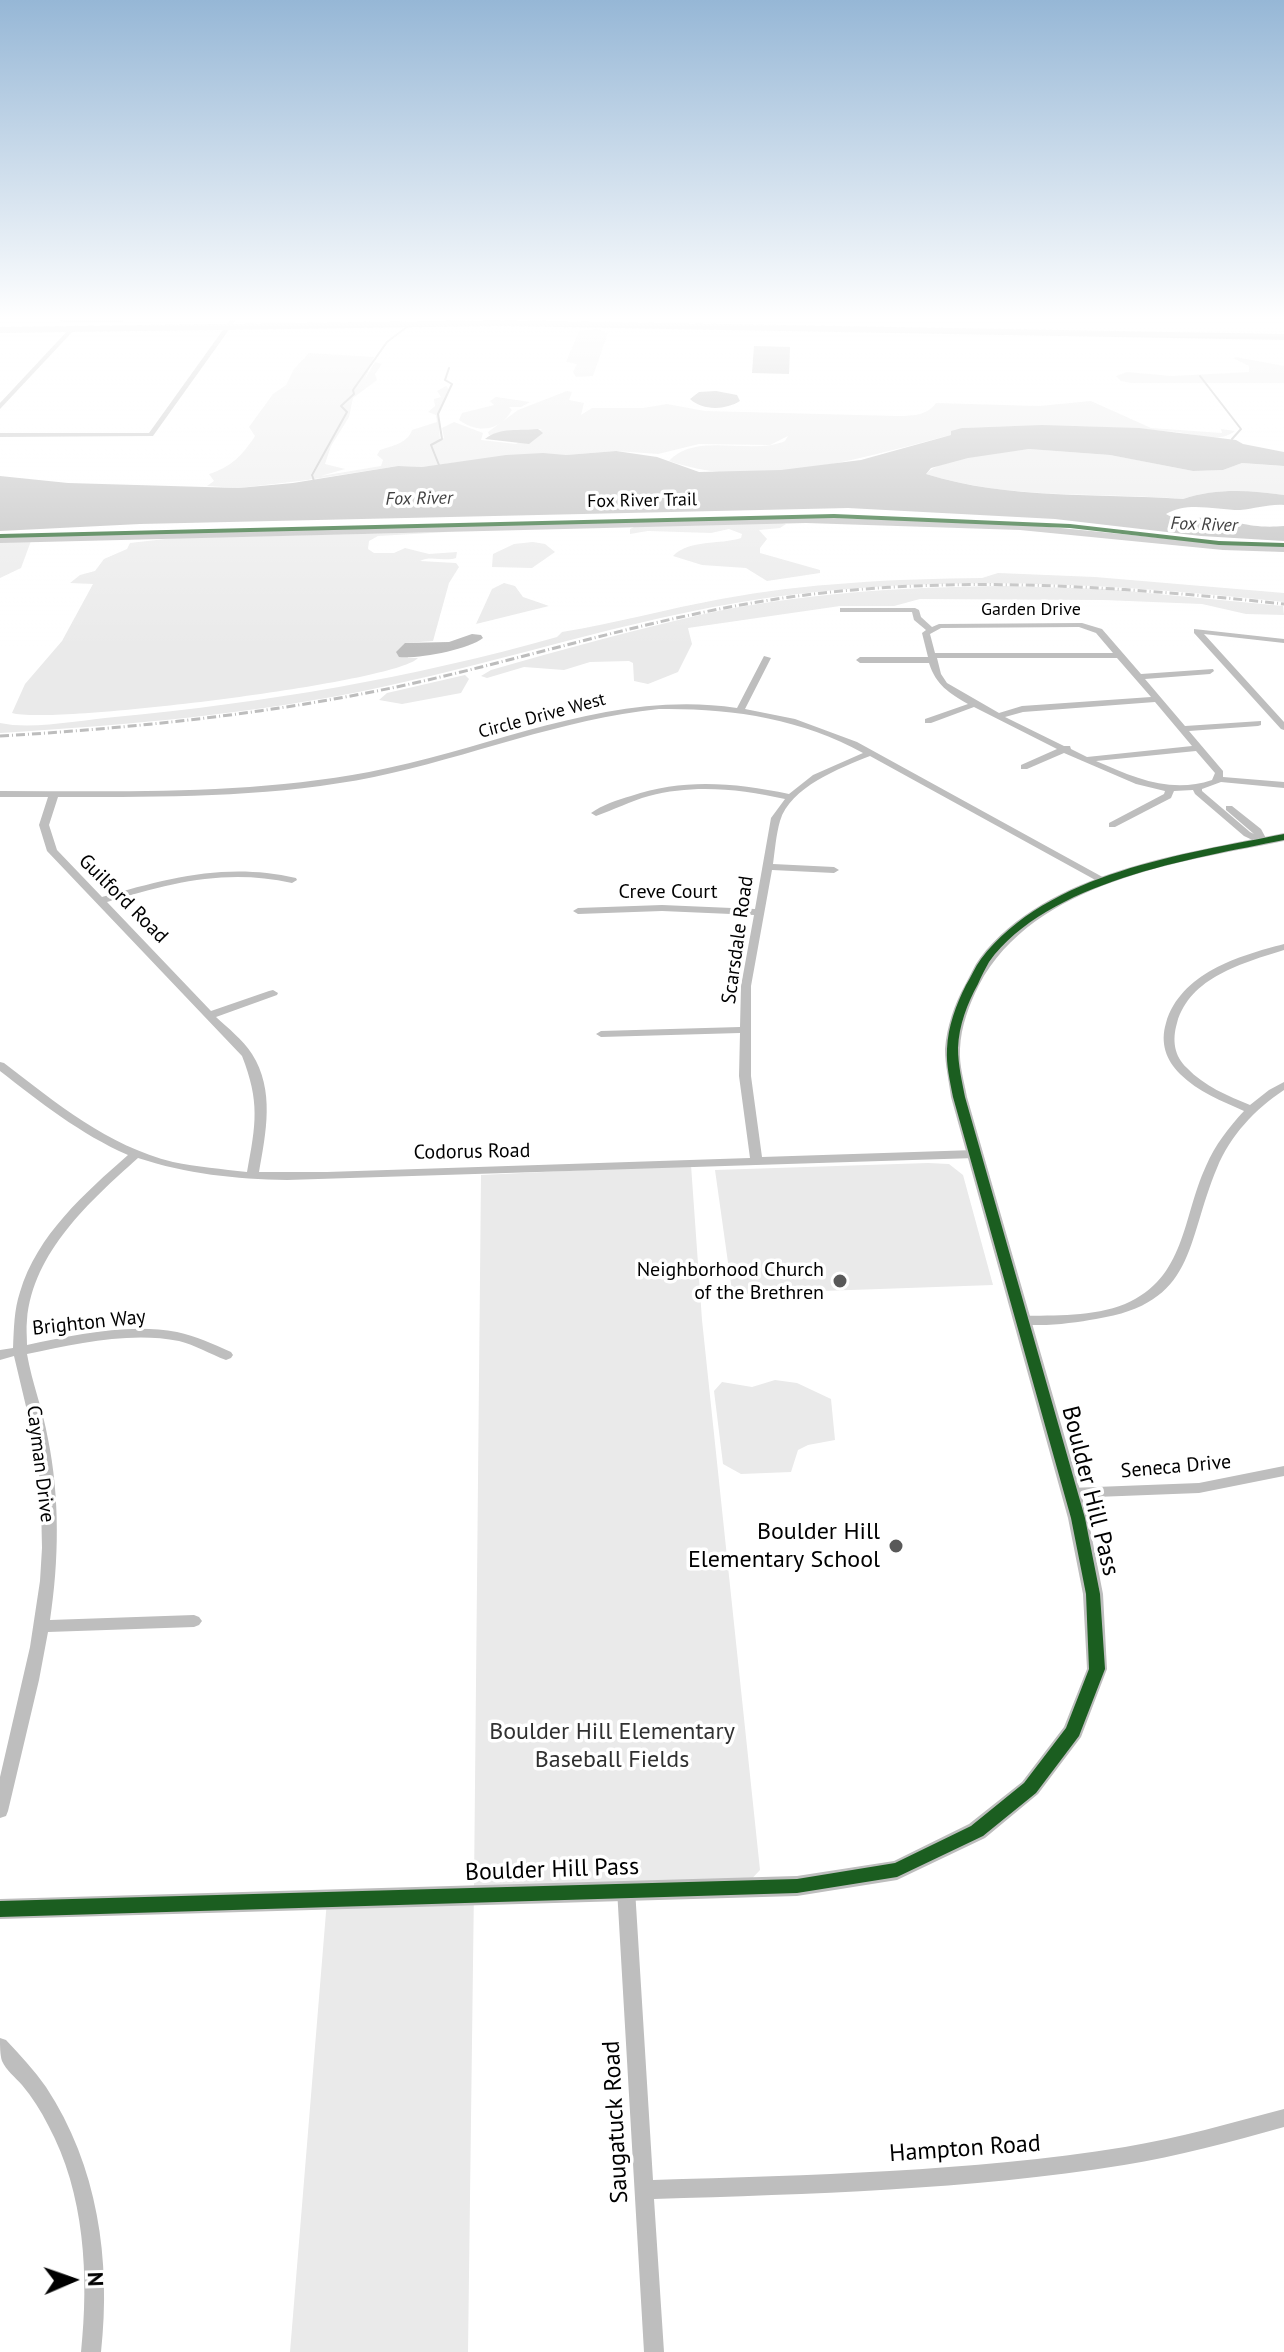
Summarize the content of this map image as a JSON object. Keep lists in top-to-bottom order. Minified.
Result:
{"streets":{"street":["Garden Drive","Circle Drive West","Creve Court","Guilford Road","Scarsdale Road","Codorus Road","Brighton Way","Cayman Drive","Seneca Drive","Boulder Hill Pass","Saugatuck Road","Hampton Road"],"cycle path":["Fox River Trail"]},"crossings":[["Circle Drive West","Guilford Road"],["Circle Drive West","Scarsdale Road"],["Circle Drive West","Boulder Hill Pass"],["Creve Court","Scarsdale Road"],["Guilford Road","Codorus Road"],["Scarsdale Road","Codorus Road"],["Codorus Road","Cayman Drive"],["Codorus Road","Boulder Hill Pass"],["Brighton Way","Cayman Drive"],["Seneca Drive","Boulder Hill Pass"],["Boulder Hill Pass","Saugatuck Road"],["Saugatuck Road","Hampton Road"]],"water":["Fox River"],"parks":["Boulder Hill Elementary Baseball Fields"],"places":["Neighborhood Church of the Brethren","Boulder Hill Elementary School"],"north":"right"}
